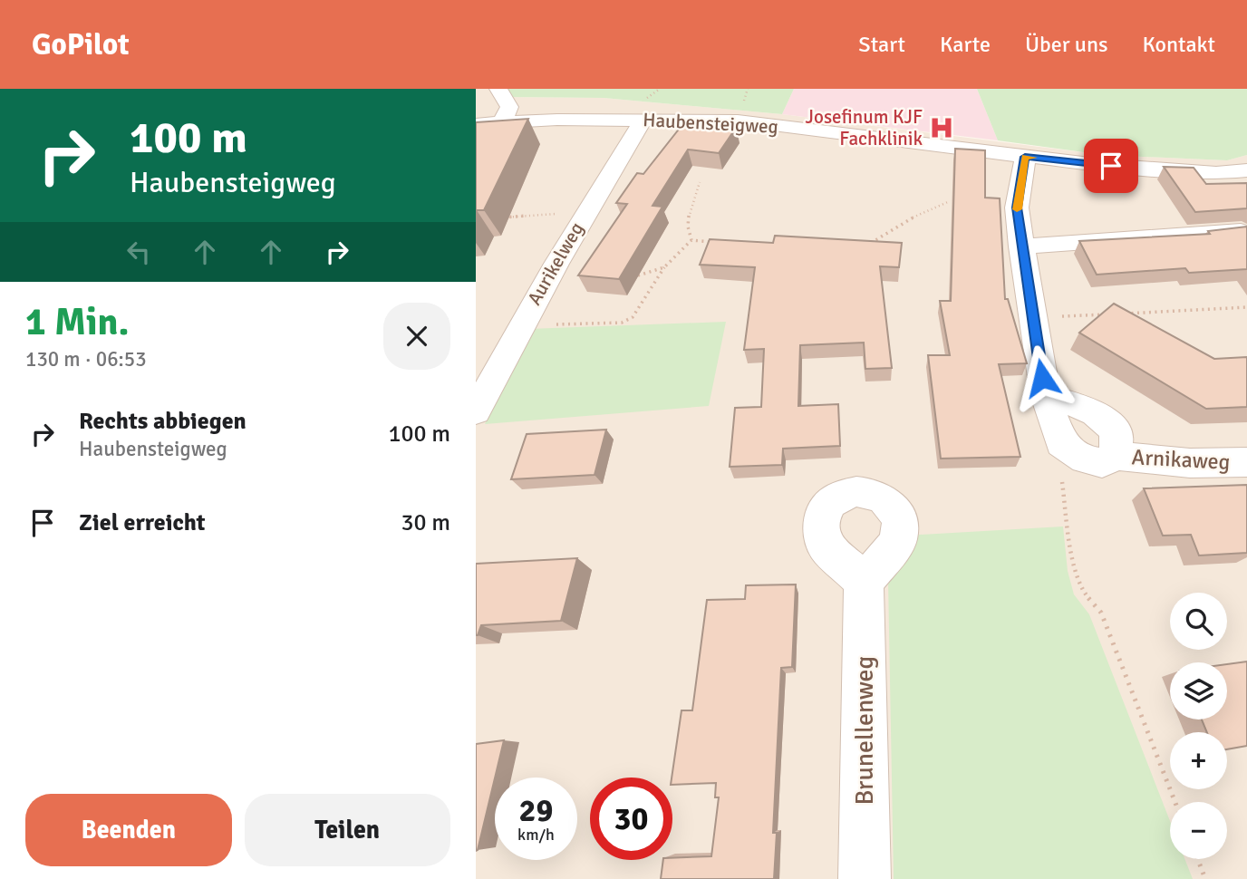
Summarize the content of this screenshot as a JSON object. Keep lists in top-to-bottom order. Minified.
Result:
{"streets":{"street":["Haubensteigweg","Aurikelweg","Arnikaweg","Brunellenweg"]},"crossings":[["Haubensteigweg","Aurikelweg"]],"places":{"hospital":["Josefinum KJF Fachklinik"]},"page":{"header":"GoPilot","nav":["Start","Karte","Über uns","Kontakt"],"turn":["100 m","Haubensteigweg"],"heading":["1 Min.","130 m · 06:53"],"list":[{"name":"Rechts abbiegen","note":"Haubensteigweg","value":"100 m"},{"name":"Ziel erreicht","value":"30 m"}],"map_buttons":["+","−"],"speed":"29 km/h","limit":"30","buttons":["Beenden","Teilen"]}}
